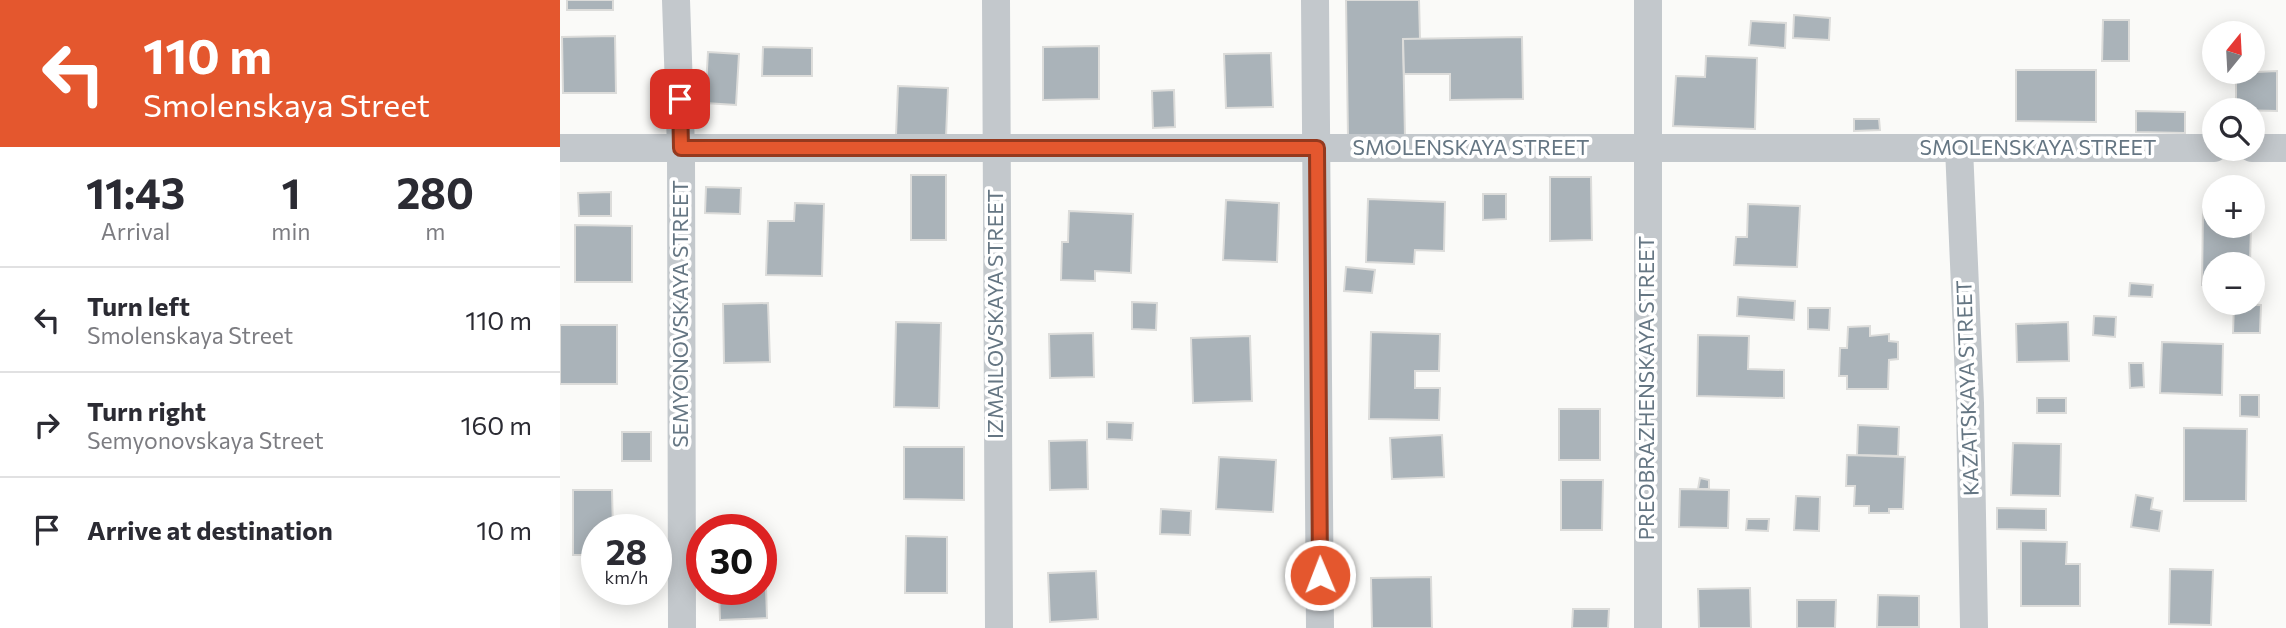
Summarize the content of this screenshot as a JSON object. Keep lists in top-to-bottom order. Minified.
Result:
{"streets":{"street":["SMOLENSKAYA STREET","SEMYONOVSKAYA STREET","IZMAILOVSKAYA STREET","PREOBRAZHENSKAYA STREET","KAZATSKAYA STREET"]},"crossings":[["SMOLENSKAYA STREET","SEMYONOVSKAYA STREET"],["SMOLENSKAYA STREET","IZMAILOVSKAYA STREET"],["SMOLENSKAYA STREET","PREOBRAZHENSKAYA STREET"],["SMOLENSKAYA STREET","KAZATSKAYA STREET"]],"north":"top","page":{"turn":["110 m","Smolenskaya Street"],"map_buttons":["+","−"],"eta":["11:43","Arrival","1","min","280","m"],"list":[{"name":"Turn left","note":"Smolenskaya Street","value":"110 m"},{"name":"Turn right","note":"Semyonovskaya Street","value":"160 m"},{"name":"Arrive at destination","value":"10 m"}],"speed":"28 km/h","limit":"30"}}
